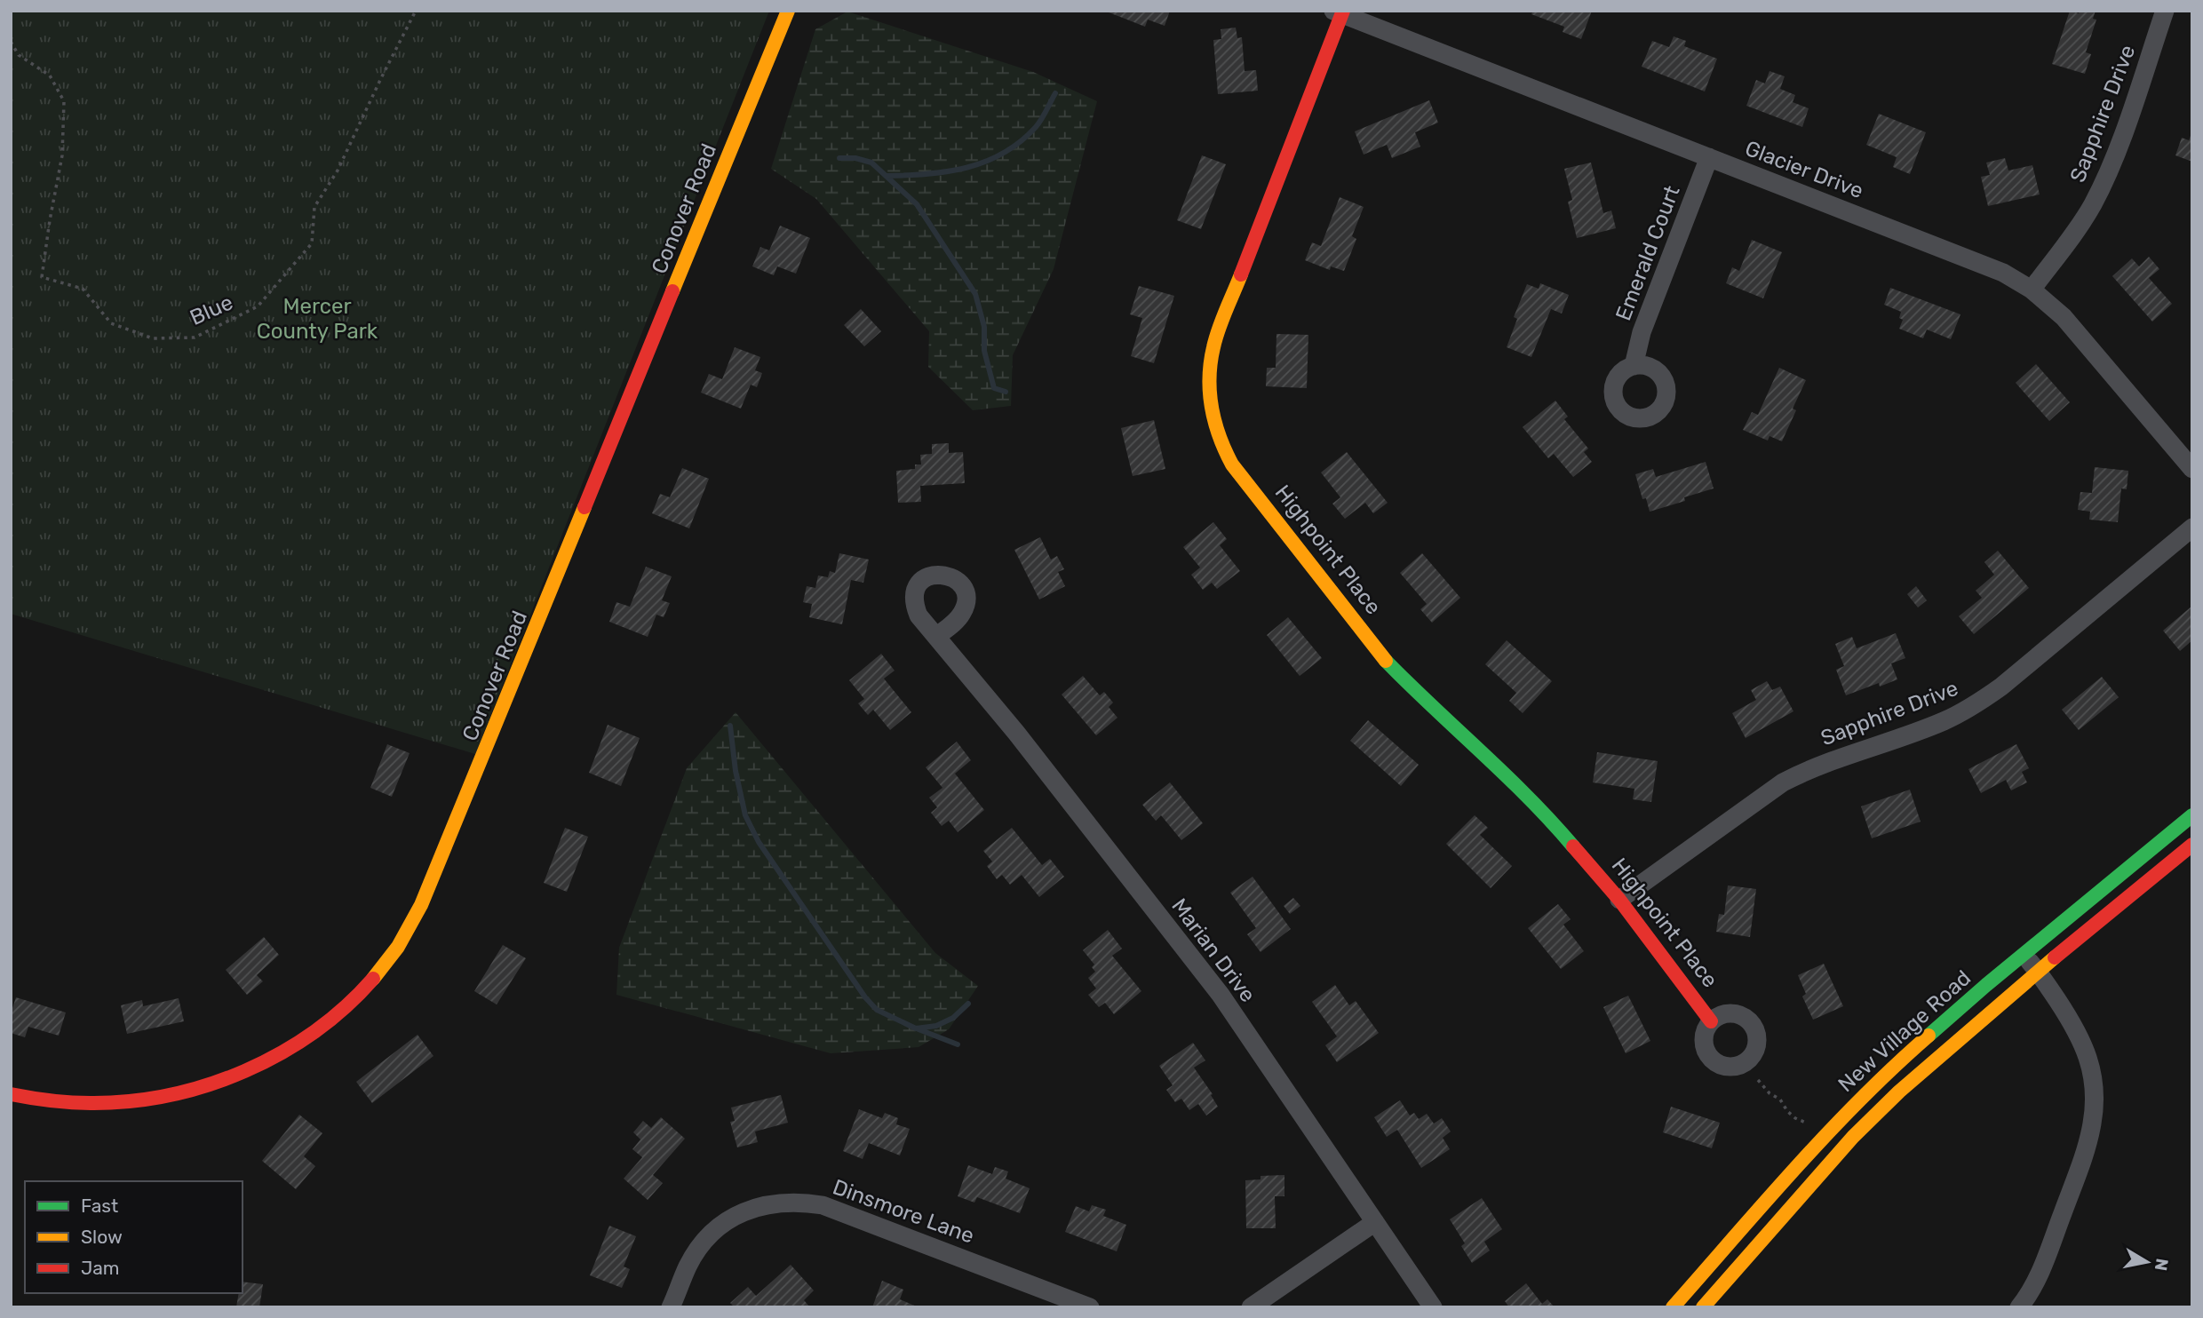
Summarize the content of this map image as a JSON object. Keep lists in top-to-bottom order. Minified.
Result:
{"streets":{"street":["Sapphire Drive","Glacier Drive","Conover Road","Emerald Court","Highpoint Place","Marian Drive","New Village Road","Dinsmore Lane"],"path":["Blue"]},"crossings":[["Sapphire Drive","Glacier Drive"],["Sapphire Drive","Highpoint Place"],["Glacier Drive","Emerald Court"],["Glacier Drive","Highpoint Place"]],"parks":["Mercer County Park"],"legend":["Fast","Slow","Jam"],"north":"right"}
